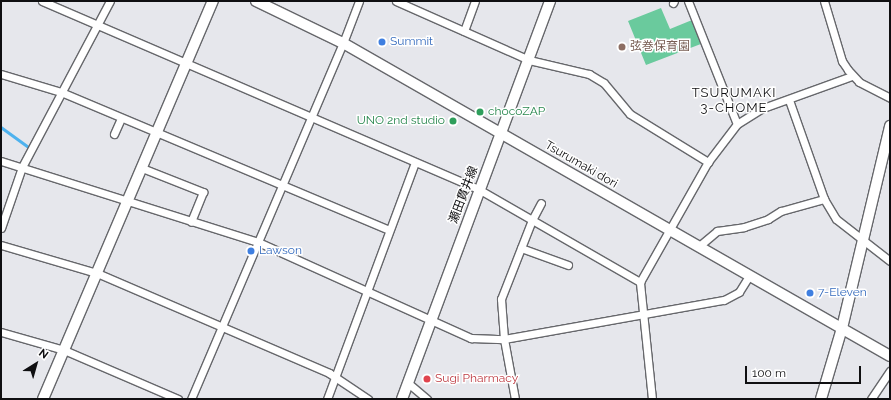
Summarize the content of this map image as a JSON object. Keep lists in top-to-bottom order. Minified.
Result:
{"streets":{"street":["Tsurumaki dori","瀬田貫井線"]},"crossings":[["Tsurumaki dori","瀬田貫井線"]],"districts":["TSURUMAKI 3-CHOME"],"places":["Summit","弦巻保育園","chocoZAP","UNO 2nd studio","Lawson","7-Eleven","Sugi Pharmacy"],"scale_bar":"100 m","north":"top right"}
